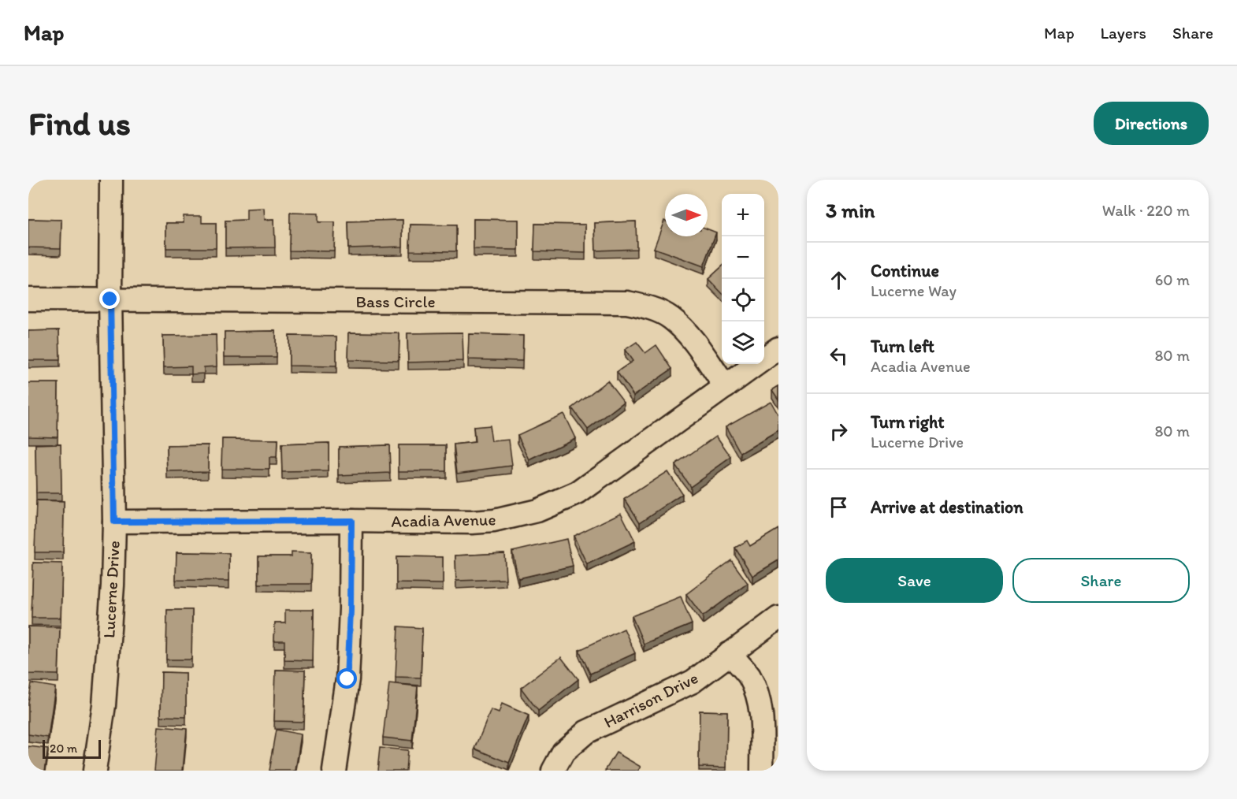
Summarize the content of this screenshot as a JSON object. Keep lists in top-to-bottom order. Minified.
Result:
{"streets":{"street":["Bass Circle","Acadia Avenue","Lucerne Drive","Harrison Drive"]},"crossings":[["Bass Circle","Acadia Avenue"],["Bass Circle","Lucerne Drive"],["Acadia Avenue","Lucerne Drive"]],"scale_bar":"20 m","north":"right","page":{"header":"Map","nav":["Map","Layers","Share"],"buttons":["Directions",["Save","Share"]],"title":"Find us","heading":["3 min","Walk · 220 m"],"map_buttons":["+","−"],"list":[["Continue","Lucerne Way","60 m"],["Turn left","Acadia Avenue","80 m"],["Turn right","Lucerne Drive","80 m"],"Arrive at destination"],"scale":"20 m"}}
